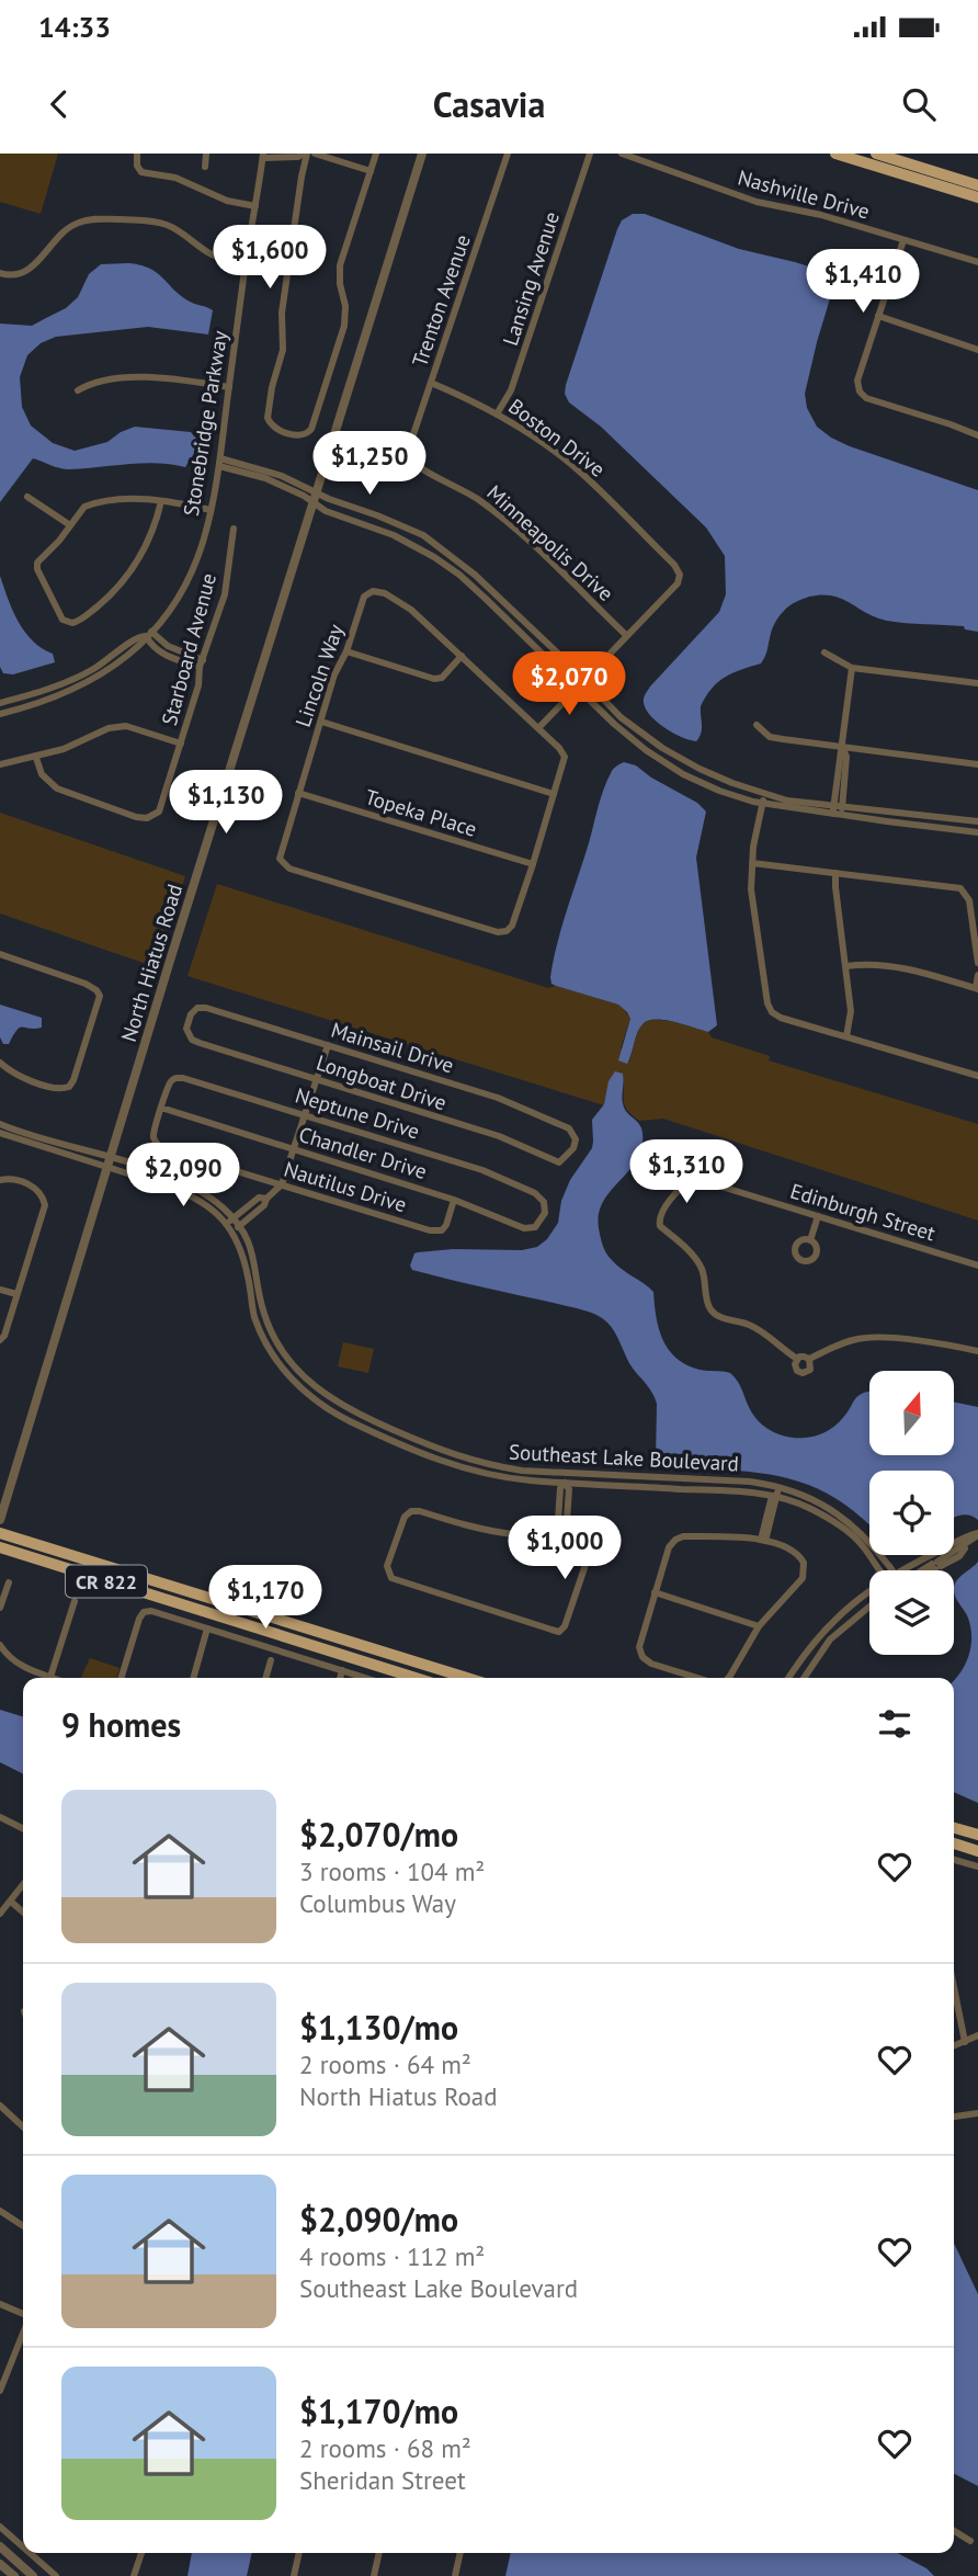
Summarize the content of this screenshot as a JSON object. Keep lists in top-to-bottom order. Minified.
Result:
{"streets":{"main road":["CR 822"],"street":["Nashville Drive","Lansing Avenue","Trenton Avenue","Stonebridge Parkway","Boston Drive","Minneapolis Drive","Starboard Avenue","Lincoln Way","Topeka Place","North Hiatus Road","Mainsail Drive","Longboat Drive","Neptune Drive","Chandler Drive","Nautilus Drive","Edinburgh Street","Southeast Lake Boulevard"]},"crossings":[["Lansing Avenue","Boston Drive"],["Trenton Avenue","Boston Drive"],["Trenton Avenue","Minneapolis Drive"],["Boston Drive","Minneapolis Drive"],["Lincoln Way","Topeka Place"],["North Hiatus Road","Southeast Lake Boulevard"],["Mainsail Drive","Longboat Drive"],["Neptune Drive","Chandler Drive"],["Neptune Drive","Nautilus Drive"],["Chandler Drive","Nautilus Drive"]],"north":"top","page":{"status":"14:33","header":"Casavia","price":["$1,600","$1,410","$1,250","$2,070","$1,130","$1,310","$2,090","$1,000","$1,170"],"heading":"9 homes","list":[{"name":"$2,070/mo","note":"3 rooms · 104 m² · Columbus Way"},{"name":"$1,130/mo","note":"2 rooms · 64 m² · North Hiatus Road"},{"name":"$2,090/mo","note":"4 rooms · 112 m² · Southeast Lake Boulevard"},{"name":"$1,170/mo","note":"2 rooms · 68 m² · Sheridan Street"}]}}
